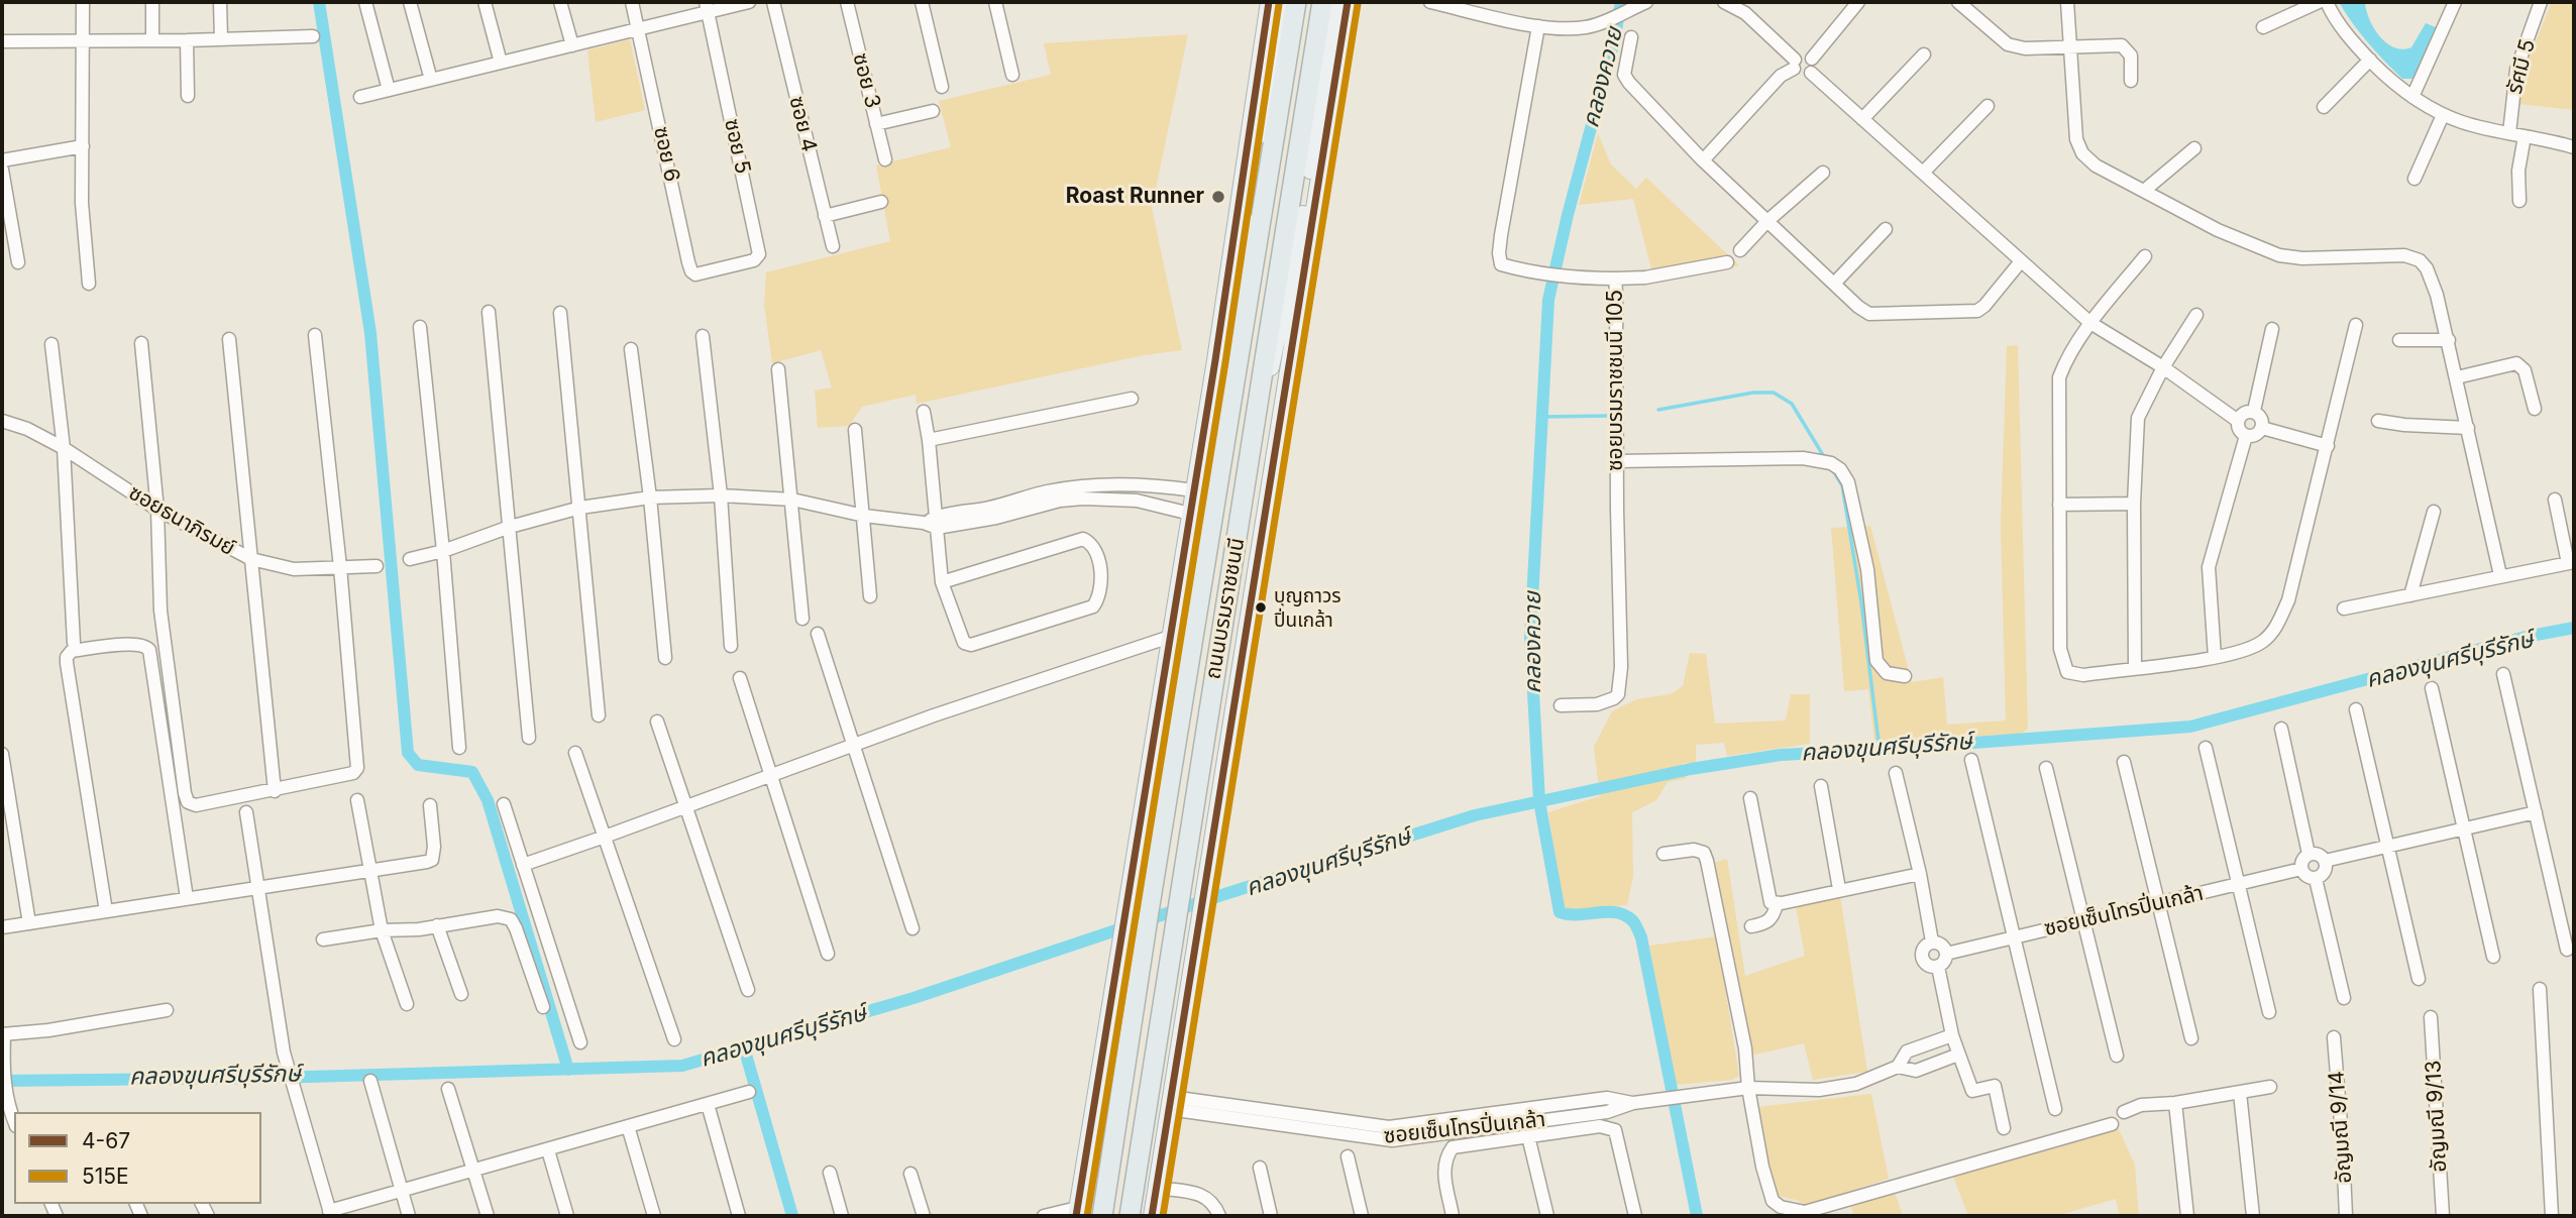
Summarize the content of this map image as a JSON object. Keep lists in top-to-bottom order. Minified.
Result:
{"streets":{"highway":["ถนนบรมราชชนนี"],"street":["รัศมี 5","ซอย 3","ซอย 4","ซอย 5","ซอย 6","ซอยบรมราชชนนี 105","ซอยธนาภิรมย์","ซอยเซ็นโทรปิ่นเกล้า","อัญมณี 9/13","อัญมณี 9/14"]},"crossings":[["ซอย 5","ซอย 6"]],"water":["คลองควาย","คลองขุนศรีบุรีรักษ์"],"places":["Roast Runner","บุญถาวร ปิ่นเกล้า"],"lines":["transit line 4-67","transit line 515E"],"legend":["4-67","515E"]}
